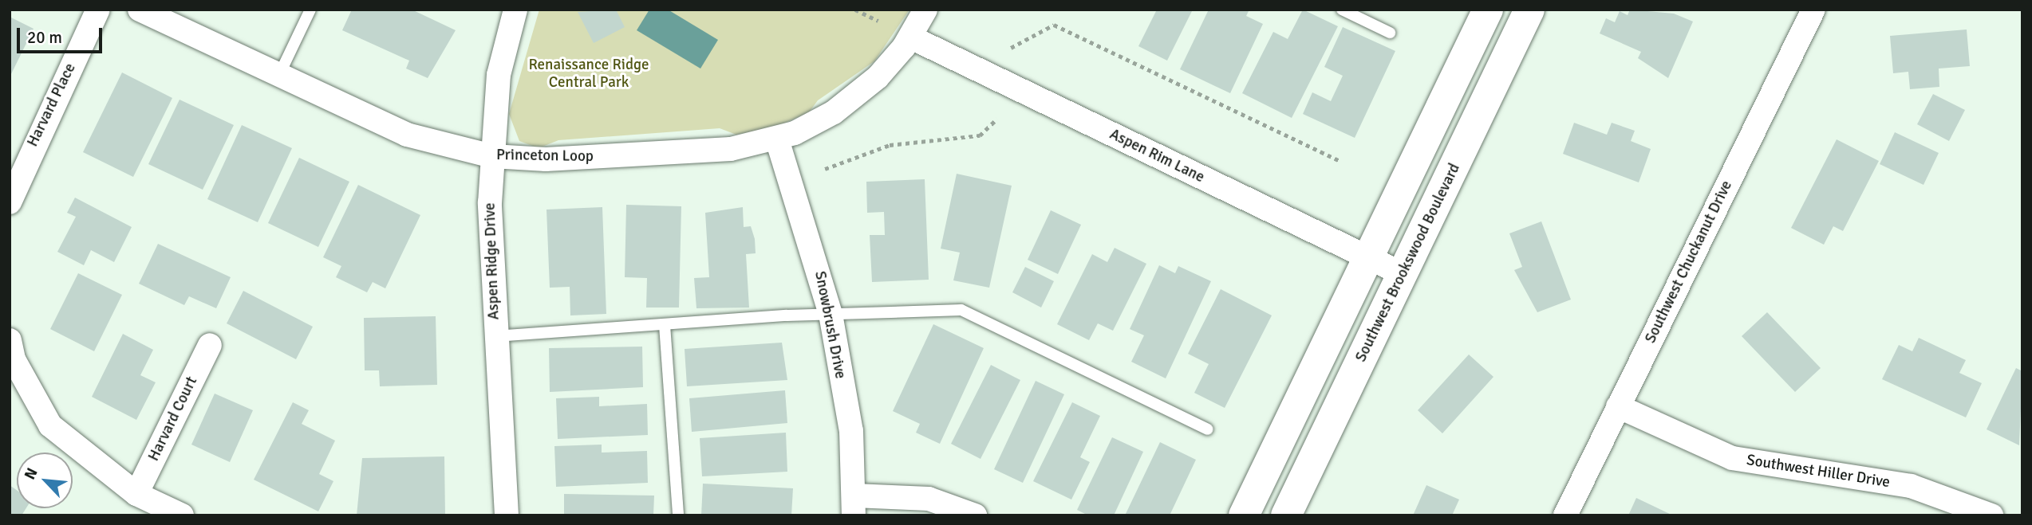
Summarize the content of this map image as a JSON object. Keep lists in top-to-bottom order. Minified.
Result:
{"streets":{"main road":["Southwest Brookswood Boulevard"],"street":["Harvard Place","Princeton Loop","Aspen Rim Lane","Aspen Ridge Drive","Southwest Chuckanut Drive","Snowbrush Drive","Harvard Court","Southwest Hiller Drive"]},"crossings":[["Princeton Loop","Aspen Rim Lane"],["Princeton Loop","Aspen Ridge Drive"],["Princeton Loop","Snowbrush Drive"],["Aspen Rim Lane","Southwest Brookswood Boulevard"],["Southwest Chuckanut Drive","Southwest Hiller Drive"]],"parks":["Renaissance Ridge Central Park"],"scale_bar":"20 m","north":"top left"}
